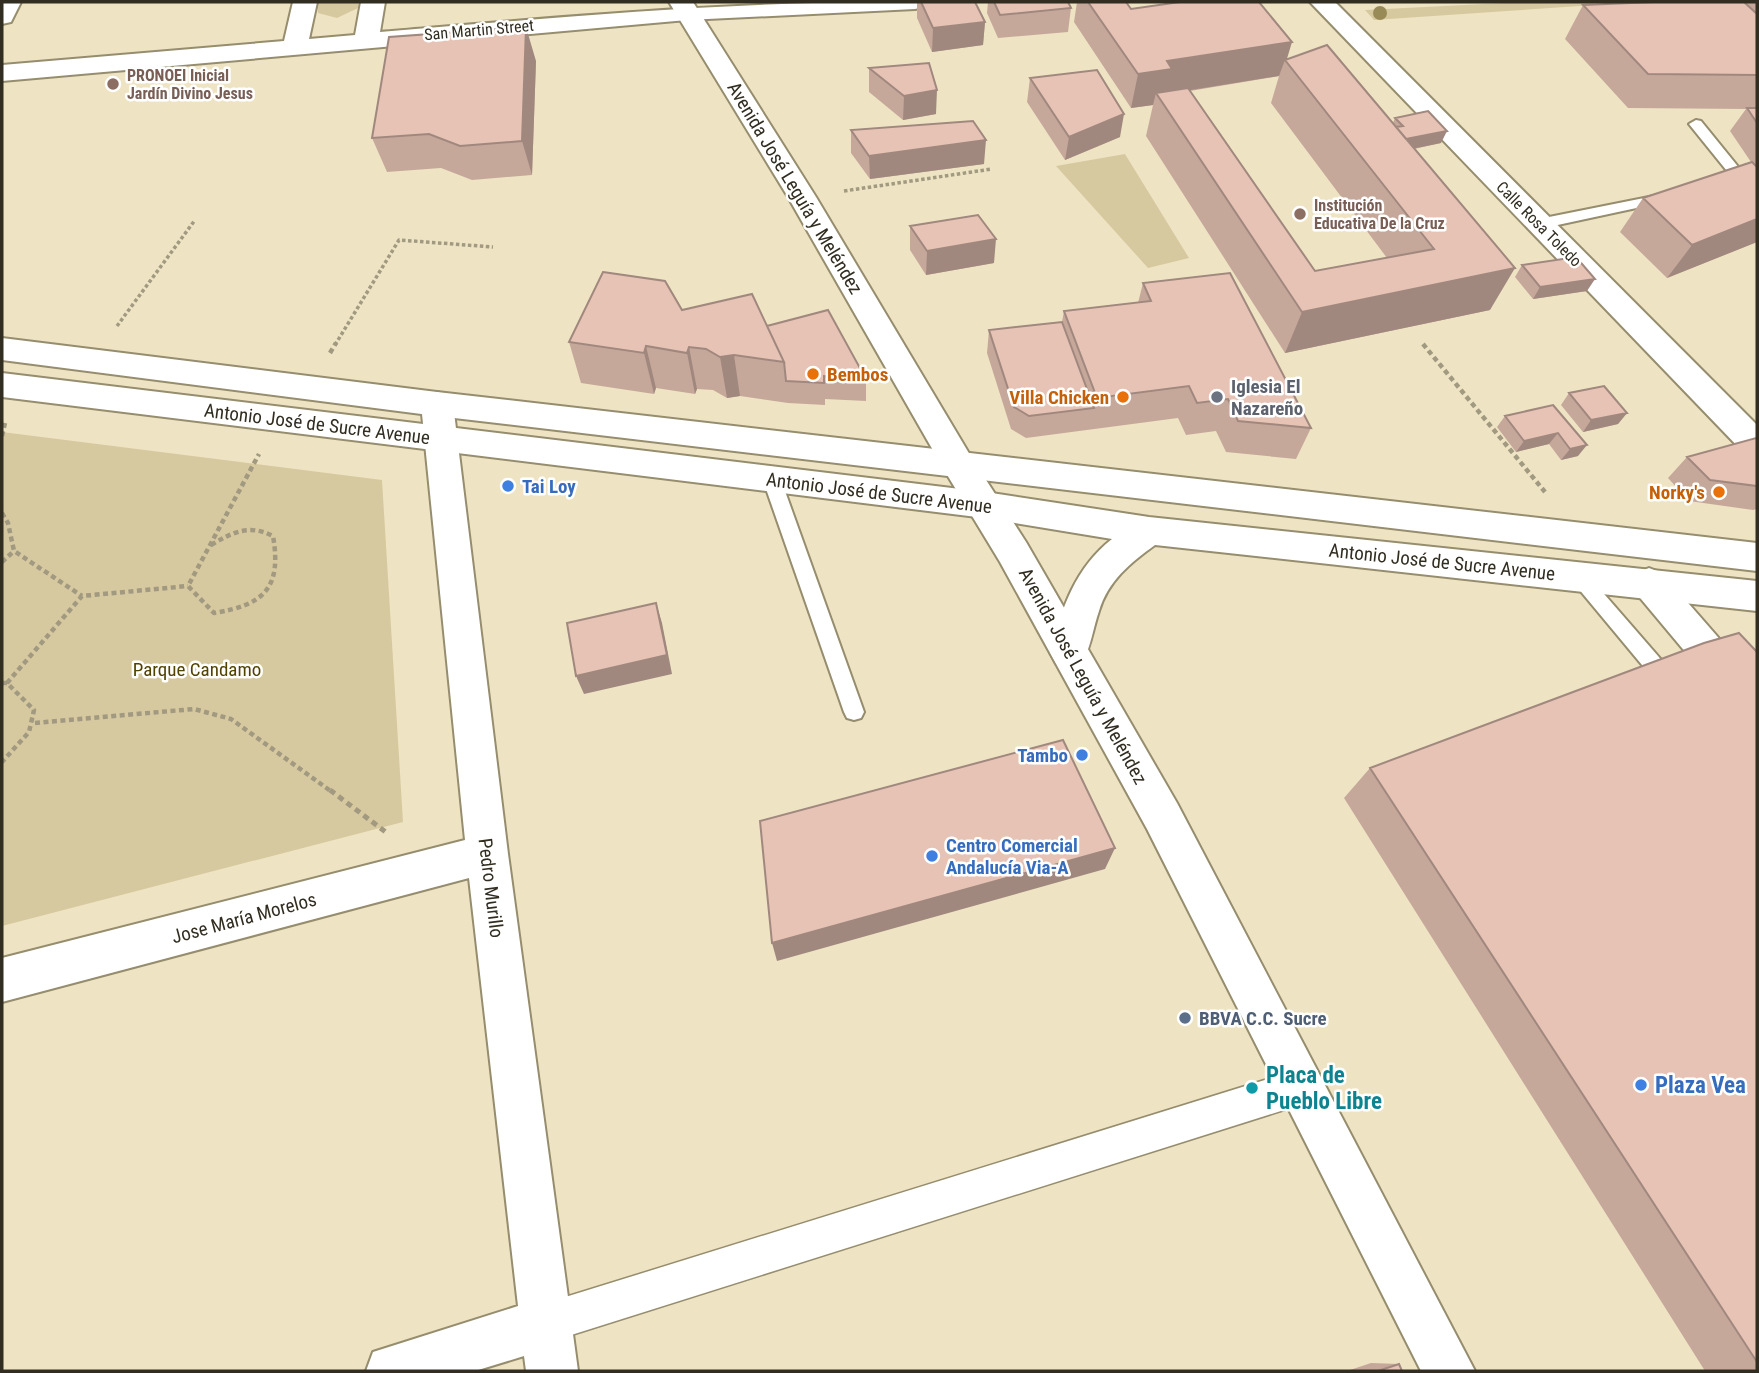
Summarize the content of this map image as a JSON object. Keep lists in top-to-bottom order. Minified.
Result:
{"streets":{"street":["San Martin Street","Avenida José Leguía y Meléndez","Calle Rosa Toledo","Antonio José de Sucre Avenue","Pedro Murillo","Jose María Morelos"]},"crossings":[["San Martin Street","Avenida José Leguía y Meléndez"],["Avenida José Leguía y Meléndez","Antonio José de Sucre Avenue"],["Antonio José de Sucre Avenue","Pedro Murillo"],["Pedro Murillo","Jose María Morelos"]],"parks":["Parque Candamo"],"places":["PRONOEI Inicial Jardín Divino Jesus","Institución Educativa De la Cruz","Bembos","Villa Chicken","Iglesia El Nazareño","Tai Loy","Norky's","Tambo","Centro Comercial Andalucía Via-A","BBVA C.C. Sucre","Plaza Vea","Placa de Pueblo Libre"]}
